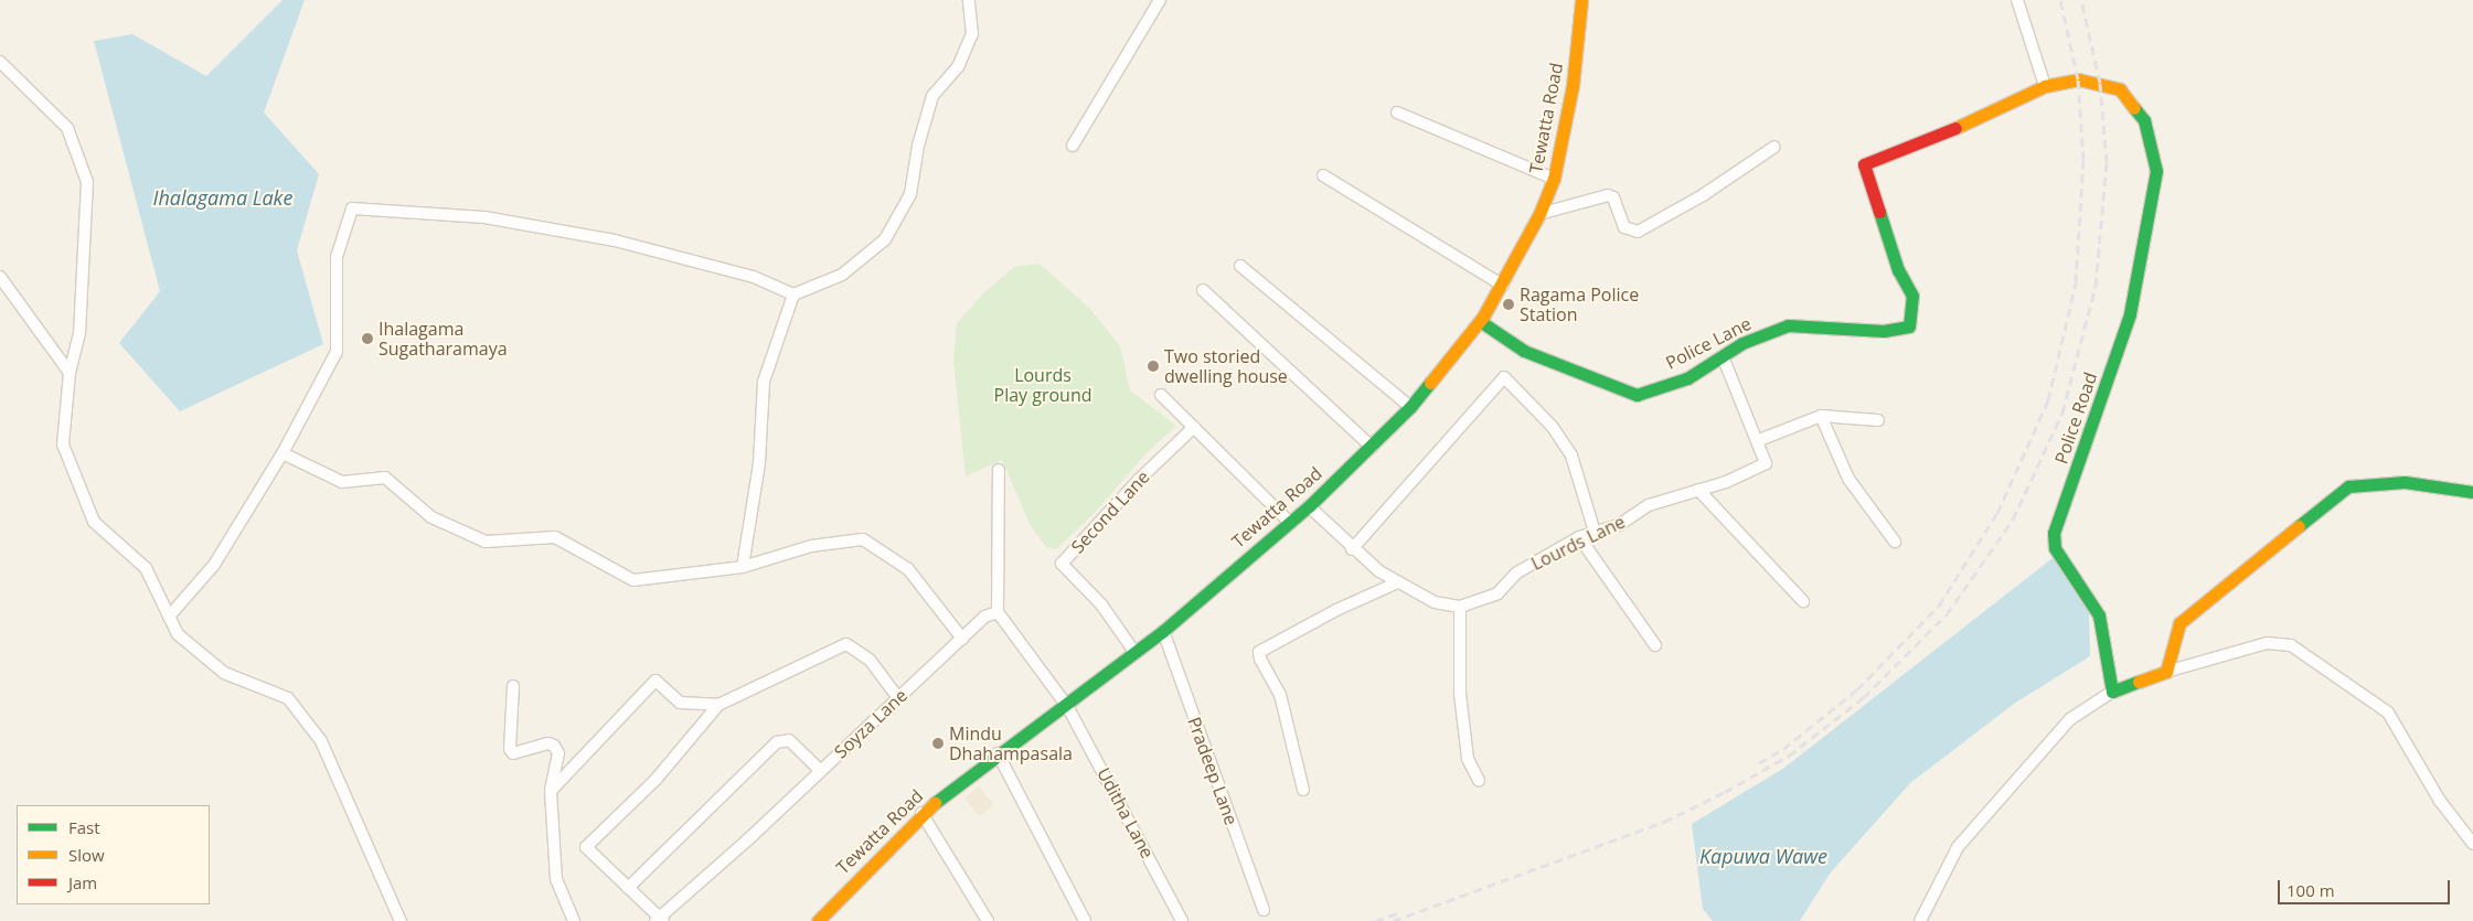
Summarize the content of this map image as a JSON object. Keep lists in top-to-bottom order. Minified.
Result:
{"streets":{"street":["Tewatta Road","Police Lane","Police Road","Second Lane","Lourds Lane","Soyza Lane","Pradeep Lane","Uditha Lane"]},"crossings":[["Tewatta Road","Police Lane"],["Tewatta Road","Second Lane"],["Tewatta Road","Pradeep Lane"],["Tewatta Road","Uditha Lane"],["Police Lane","Police Road"],["Police Lane","Lourds Lane"]],"water":["Ihalagama Lake","Kapuwa Wawe"],"parks":["Lourds Play ground"],"places":["Ragama Police Station","Ihalagama Sugatharamaya","Two storied dwelling house","Mindu Dhahampasala"],"legend":["Fast","Slow","Jam"],"scale_bar":"100 m"}
